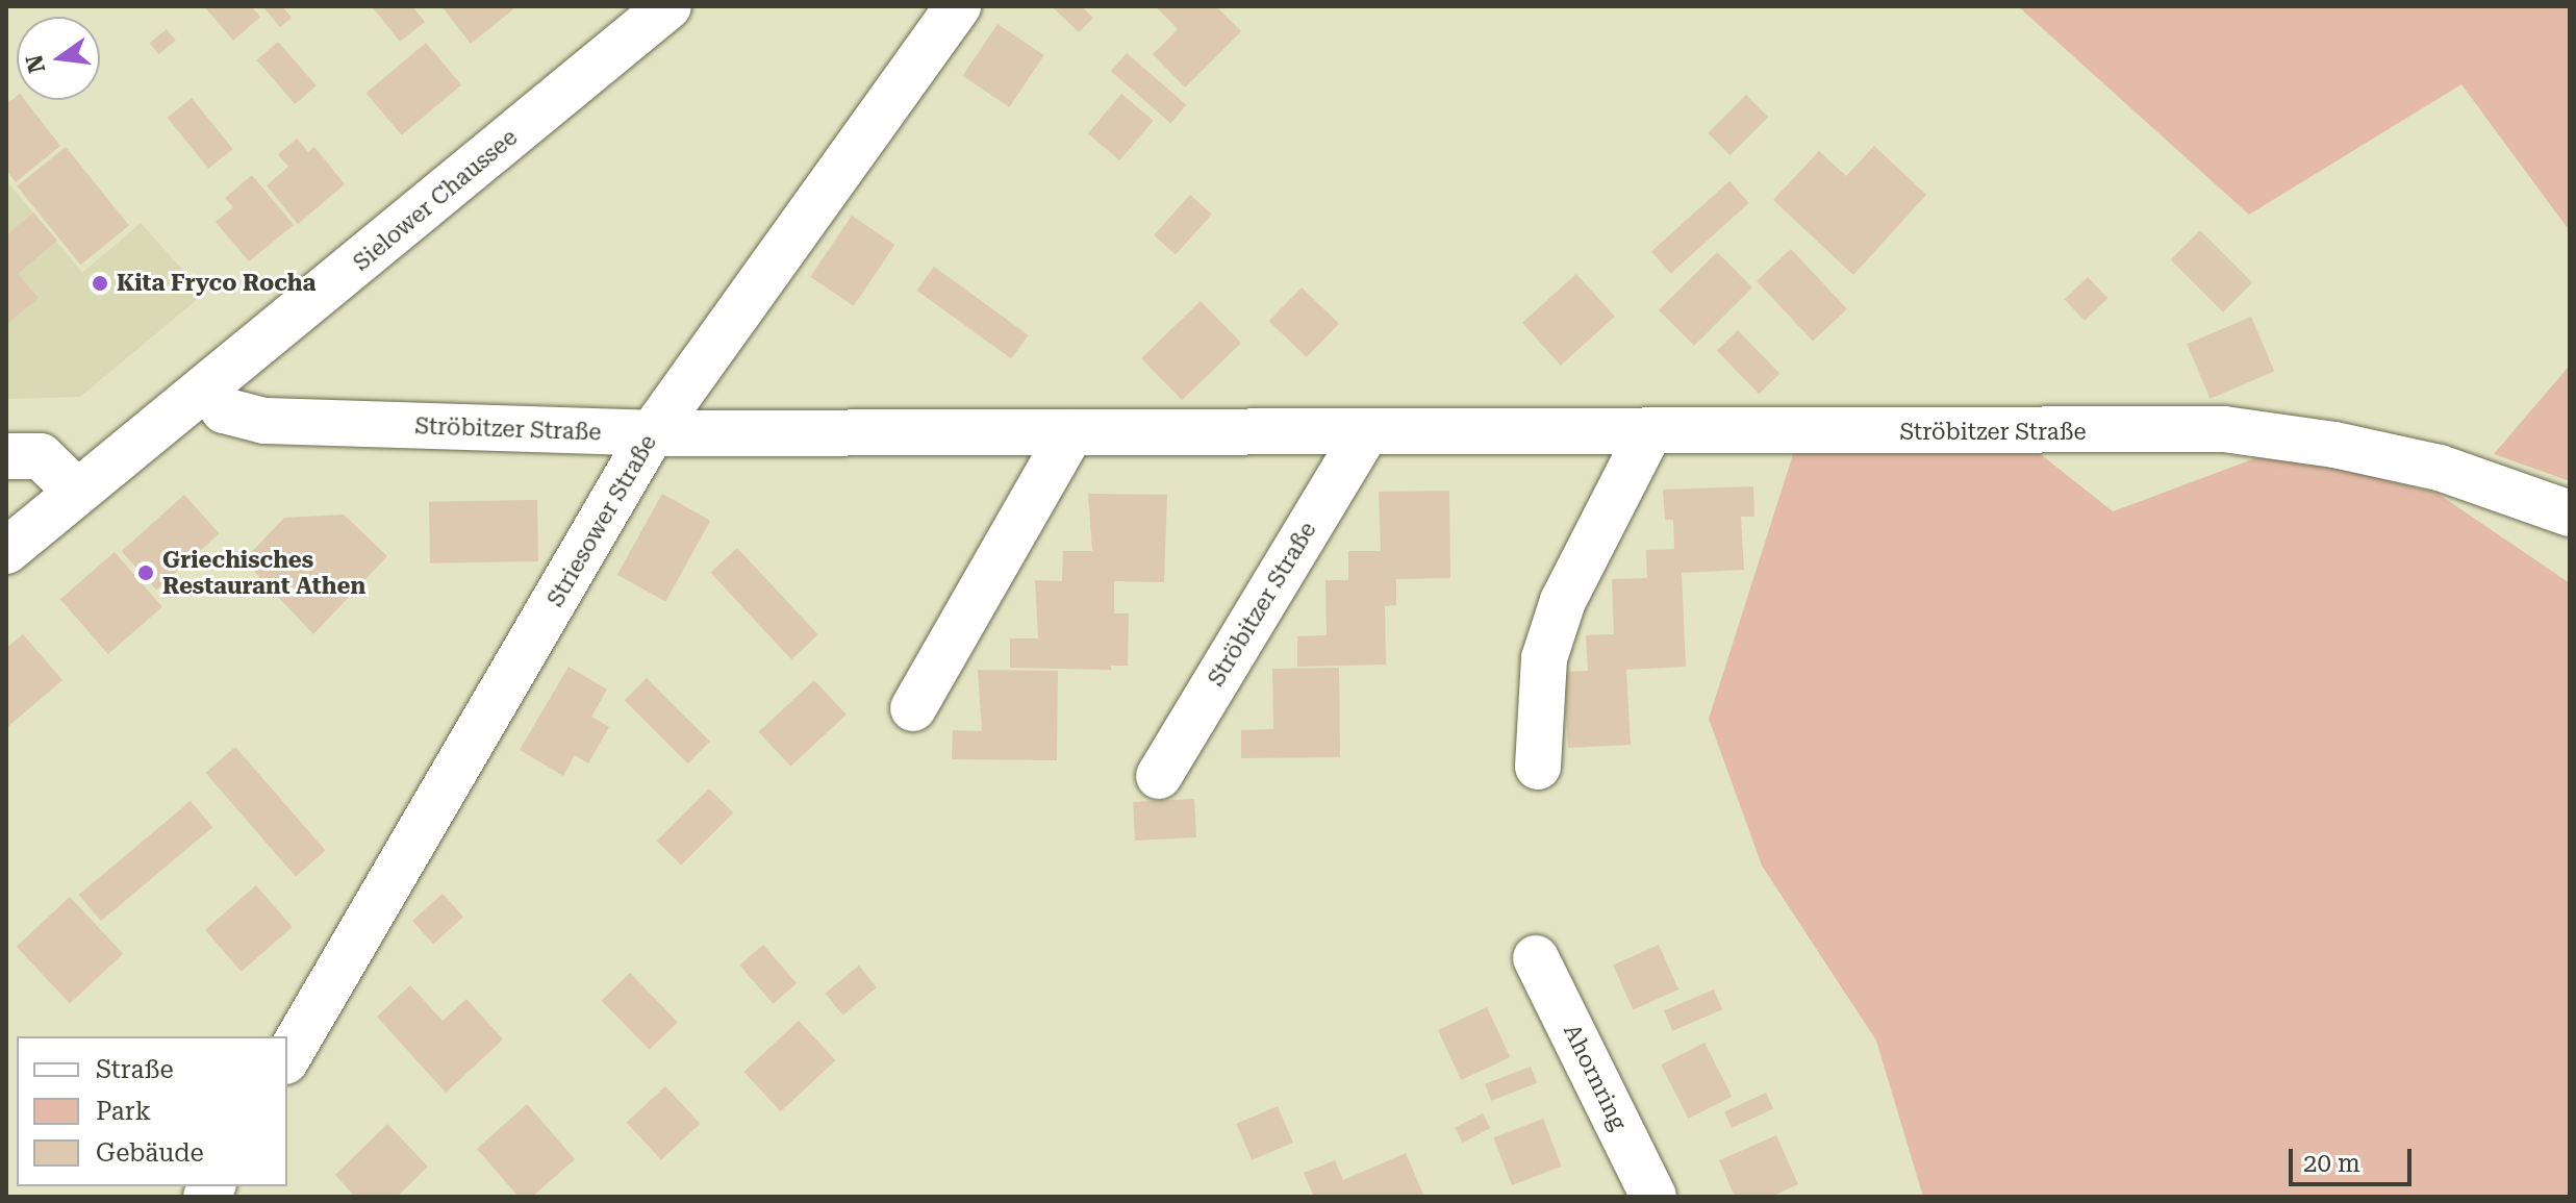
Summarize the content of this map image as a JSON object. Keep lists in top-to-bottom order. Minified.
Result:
{"streets":{"street":["Sielower Chaussee","Ströbitzer Straße","Striesower Straße","Ahornring"]},"crossings":[["Sielower Chaussee","Ströbitzer Straße"],["Ströbitzer Straße","Striesower Straße"]],"places":["Kita Fryco Rocha","Griechisches Restaurant Athen"],"legend":["Straße","Park","Gebäude"],"scale_bar":"20 m","north":"left"}
